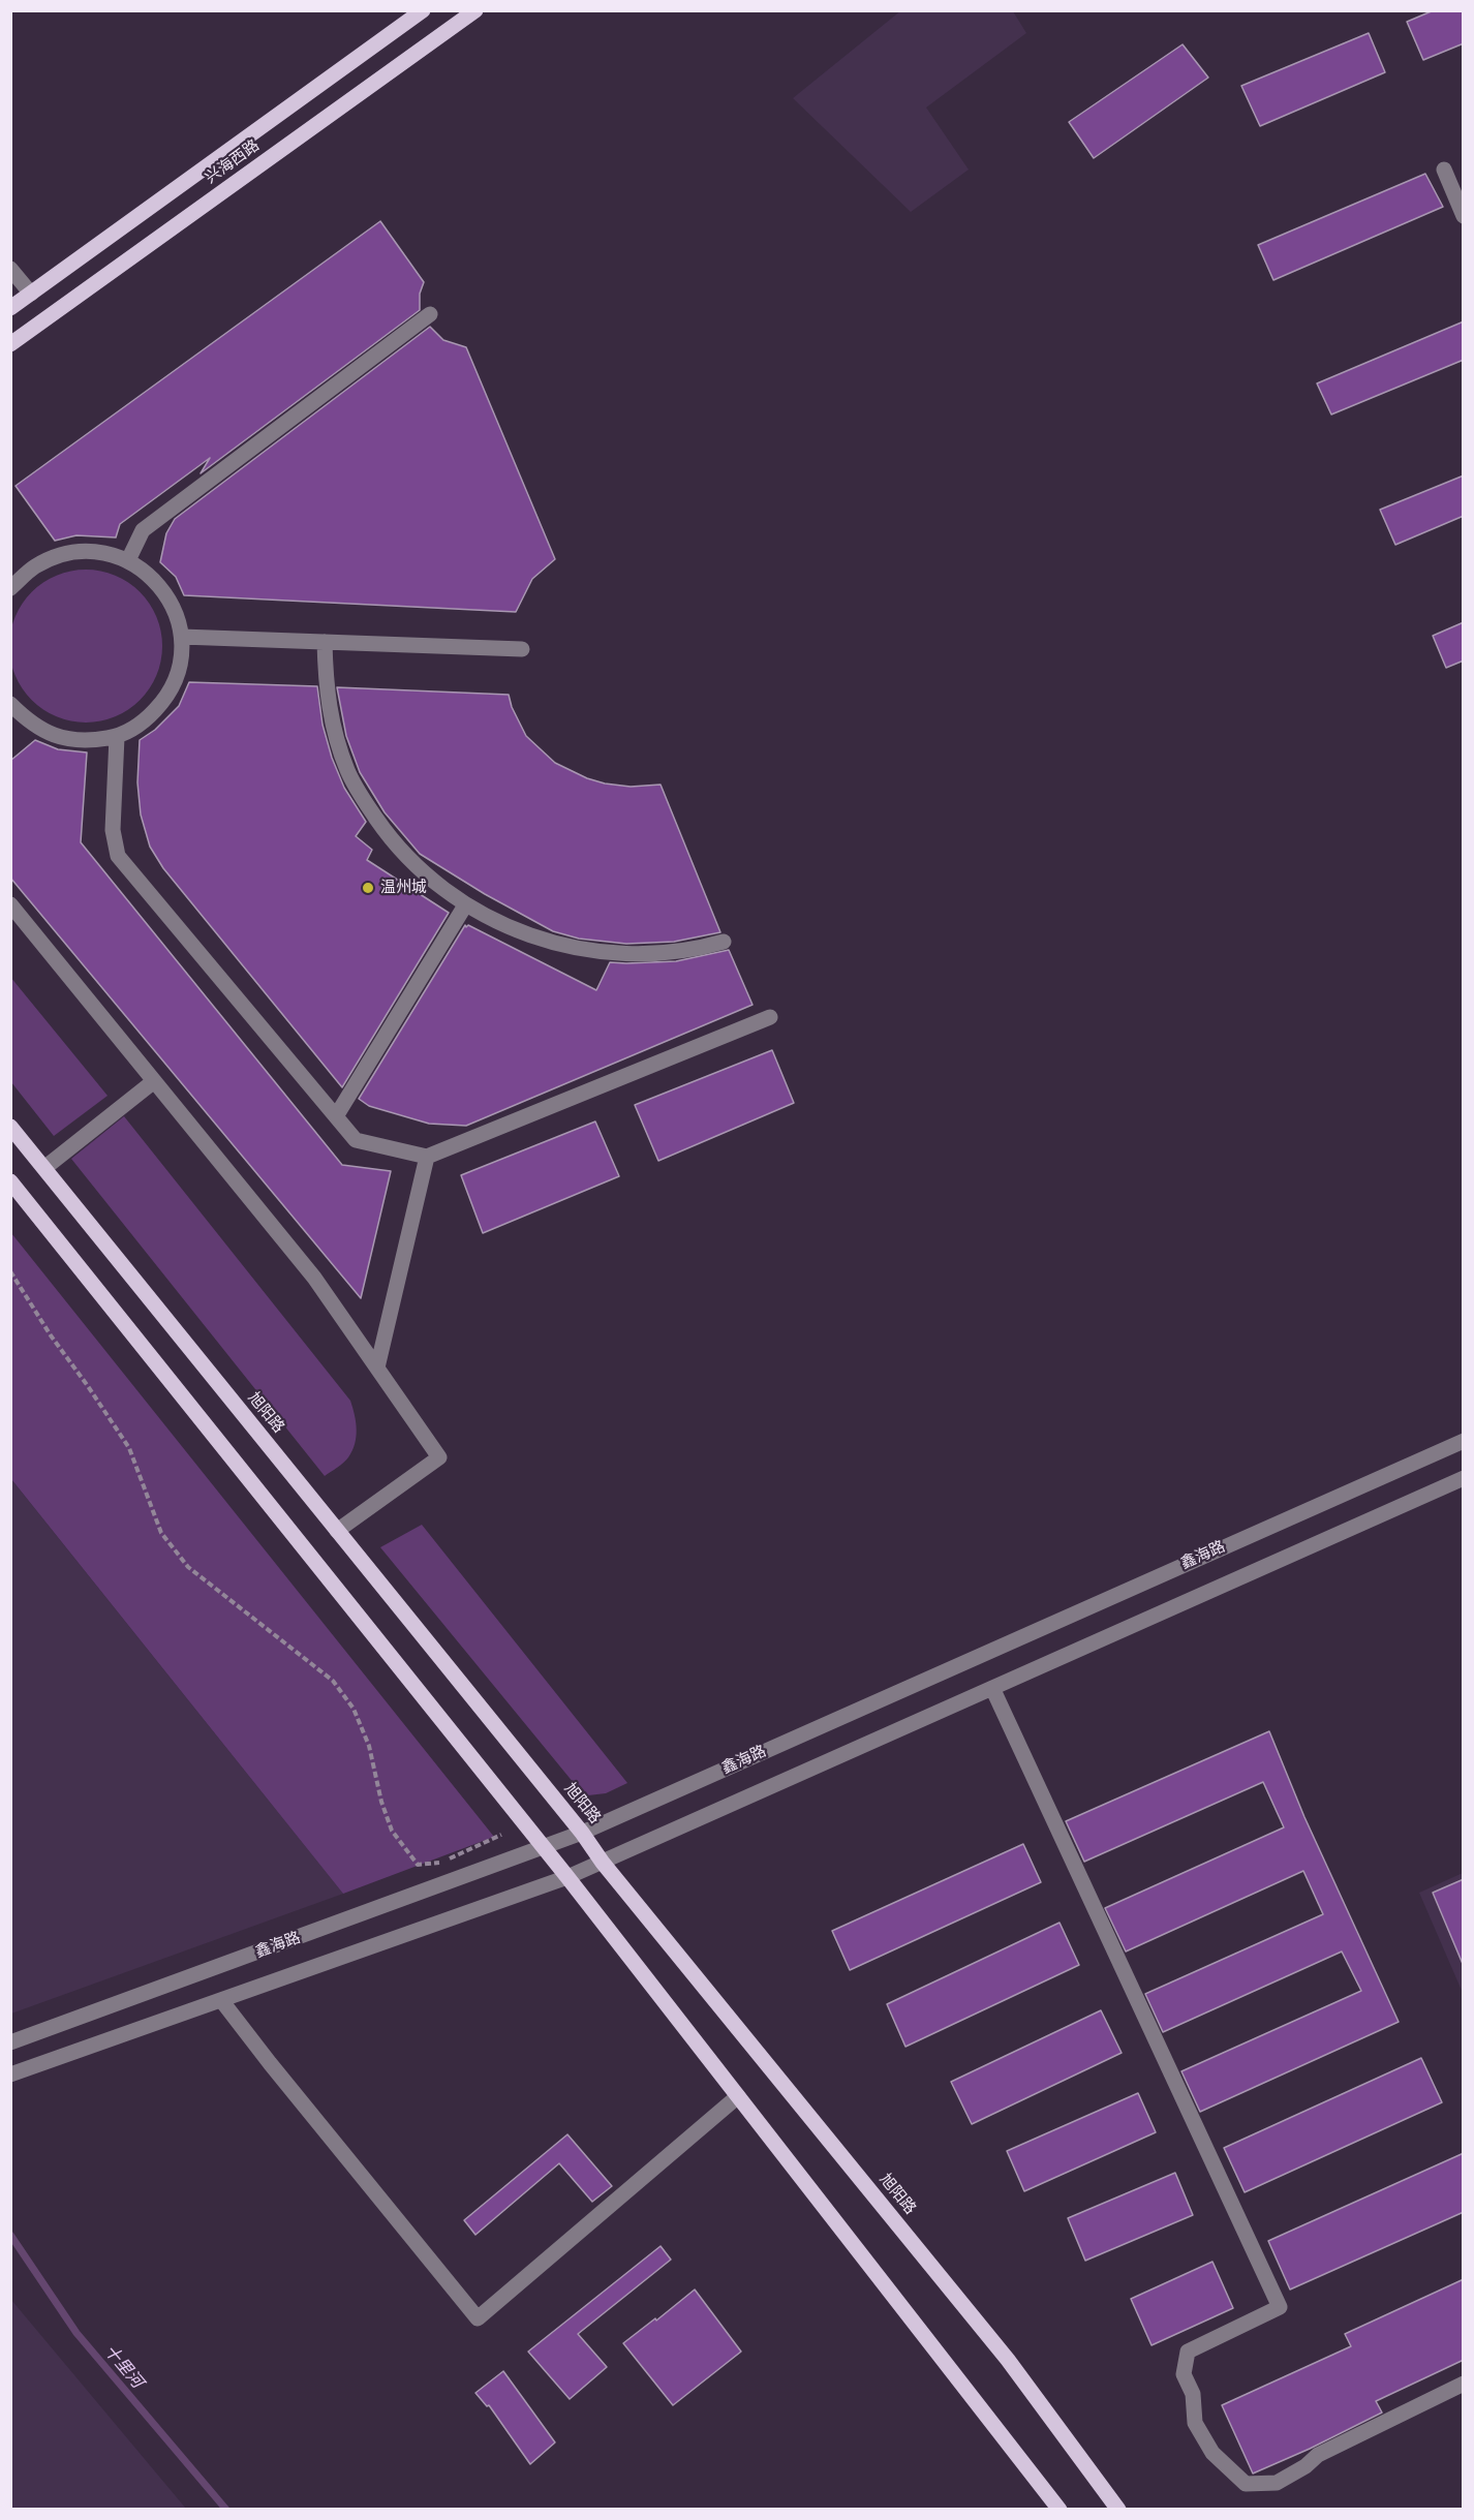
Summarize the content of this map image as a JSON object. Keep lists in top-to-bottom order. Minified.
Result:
{"streets":{"main road":["兴海西路","旭阳路"],"street":["鑫海路"]},"crossings":[["旭阳路","鑫海路"]],"water":["十里河"],"places":["温州城"]}
